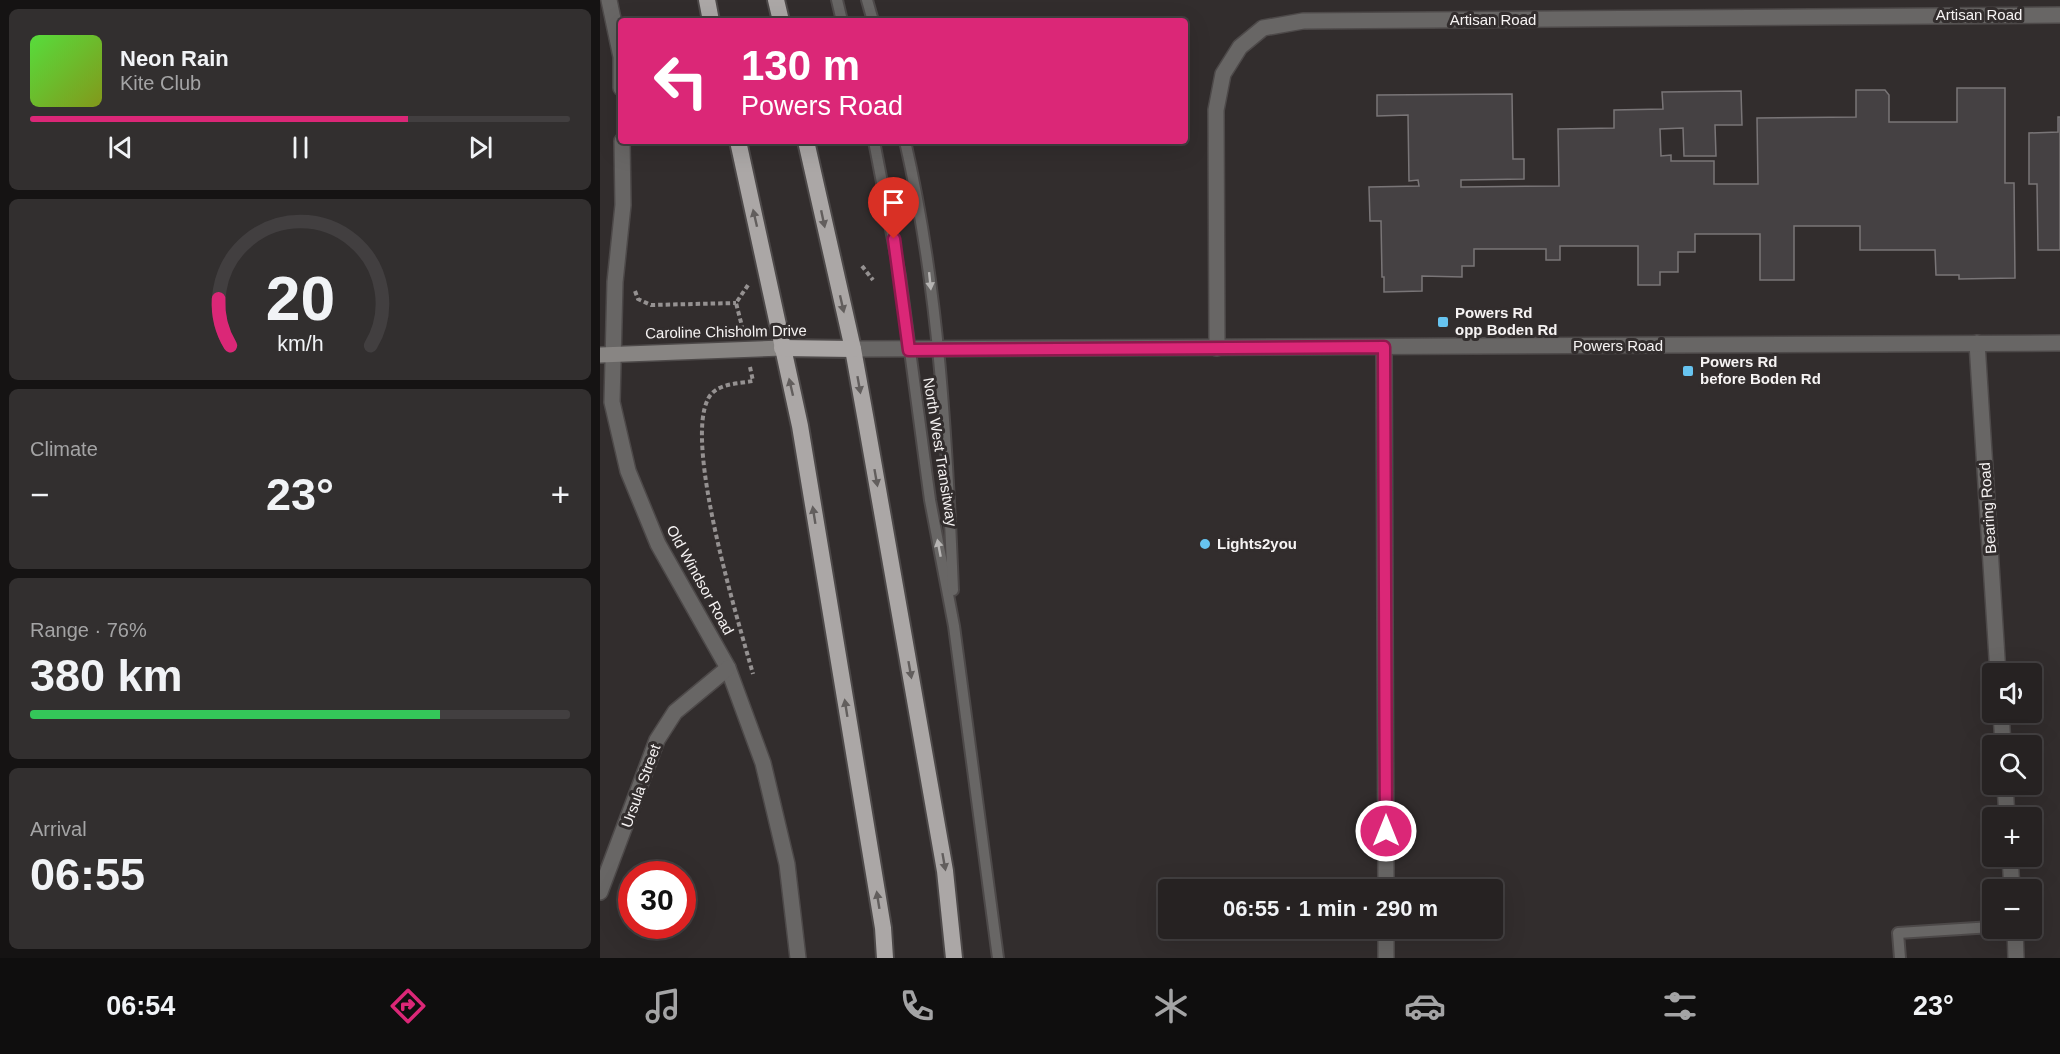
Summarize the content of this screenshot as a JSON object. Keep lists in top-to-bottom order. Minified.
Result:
{"streets":{"highway":["Caroline Chisholm Drive"],"street":["Artisan Road","Powers Road","Bearing Road","Old Windsor Road","Ursula Street"],"lane":["North West Transitway"]},"crossings":[["Artisan Road","Powers Road"],["Caroline Chisholm Drive","Powers Road"],["Caroline Chisholm Drive","Old Windsor Road"],["Powers Road","North West Transitway"],["Powers Road","Bearing Road"],["Old Windsor Road","Ursula Street"]],"places":{"transit":["Powers Rd opp Boden Rd","Powers Rd before Boden Rd"],"other":["Lights2you"]},"page":{"turn":["130 m","Powers Road"],"song":["Neon Rain","Kite Club"],"tile":["Climate",["Range · 76%","380 km"],["Arrival","06:55"]],"heat":["−","23°","+"],"map_buttons":["+","−"],"limit":"30","trip":"06:55 · 1 min · 290 m","tabs":["06:54","23°"],"gauge":["20","km/h"]}}
